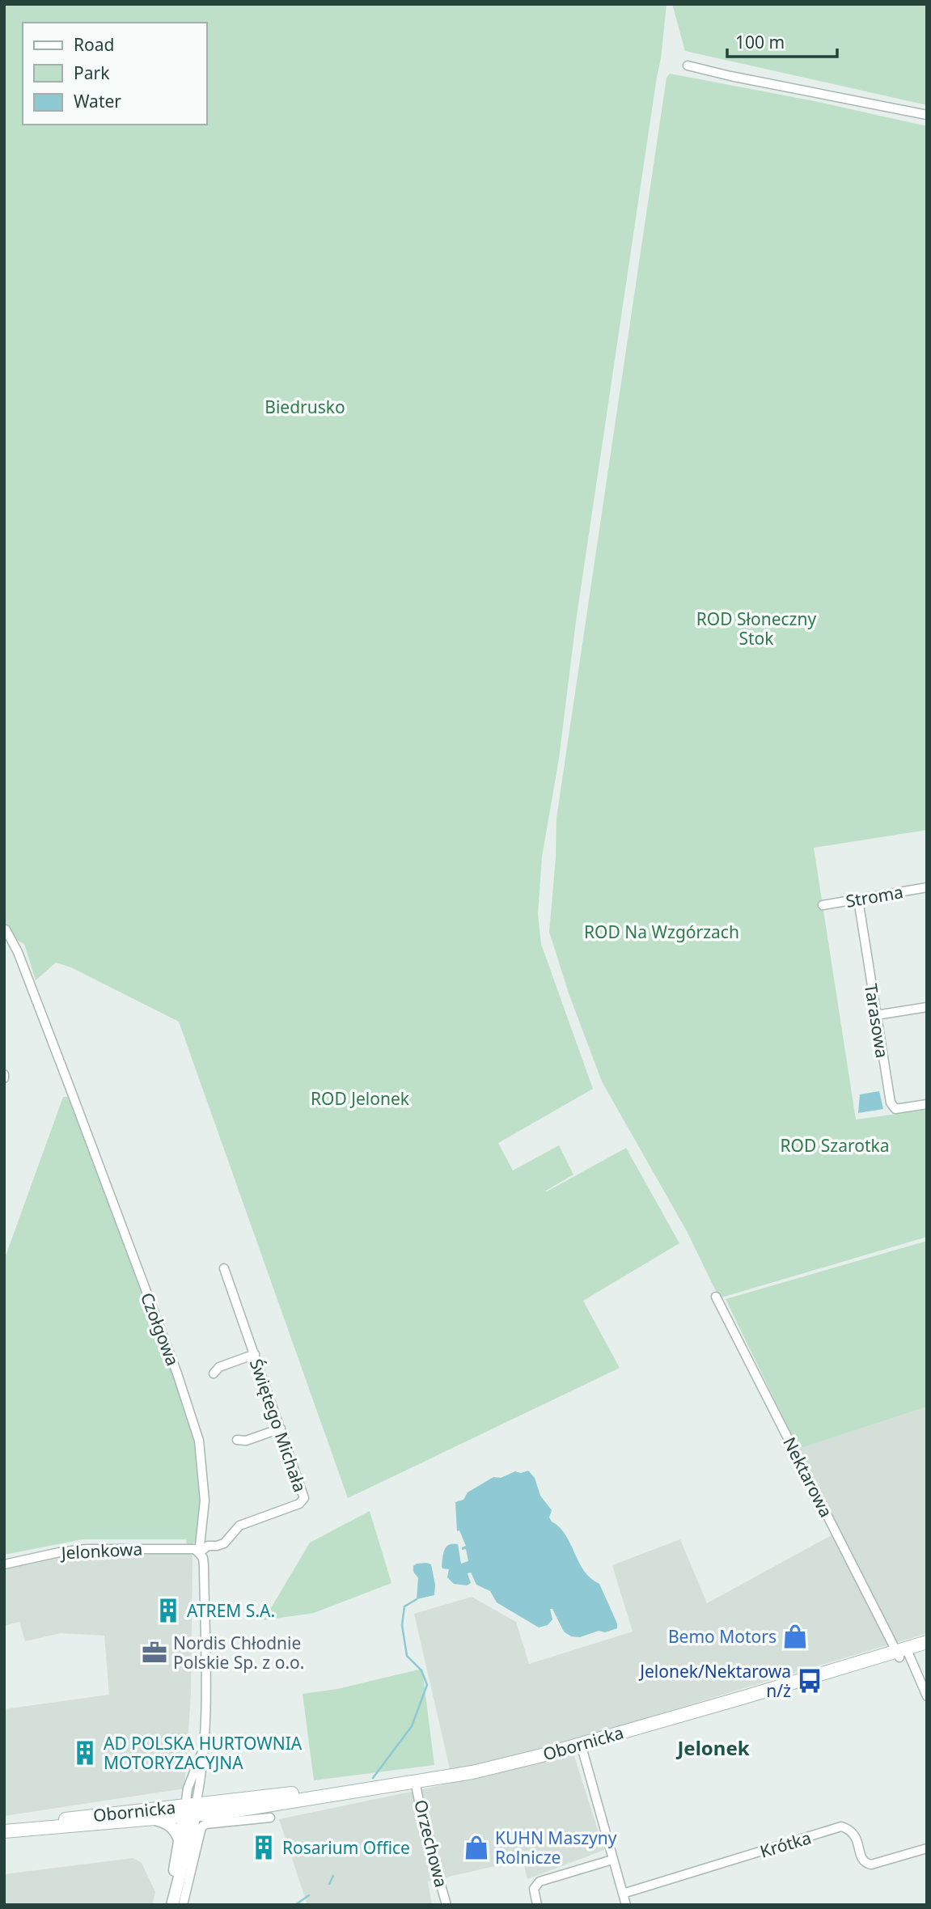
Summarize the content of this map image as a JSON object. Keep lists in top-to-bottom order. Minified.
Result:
{"streets":{"main road":["Obornicka"],"street":["Stroma","Tarasowa","Czołgowa","Świętego Michała","Nektarowa","Jelonkowa","Orzechowa","Krótka"]},"crossings":[["Stroma","Tarasowa"],["Czołgowa","Świętego Michała"],["Czołgowa","Jelonkowa"],["Czołgowa","Obornicka"],["Świętego Michała","Jelonkowa"],["Nektarowa","Obornicka"],["Obornicka","Orzechowa"]],"districts":["Jelonek"],"parks":["Biedrusko","ROD Słoneczny Stok","ROD Na Wzgórzach","ROD Jelonek","ROD Szarotka"],"places":{"building":["ATREM S.A.","AD POLSKA HURTOWNIA MOTORYZACYJNA","Rosarium Office"],"shop":["Bemo Motors","KUHN Maszyny Rolnicze"],"office":["Nordis Chłodnie Polskie Sp. z o.o."],"bus stop":["Jelonek/Nektarowa n/ż"]},"legend":["Road","Park","Water"],"scale_bar":"100 m"}
